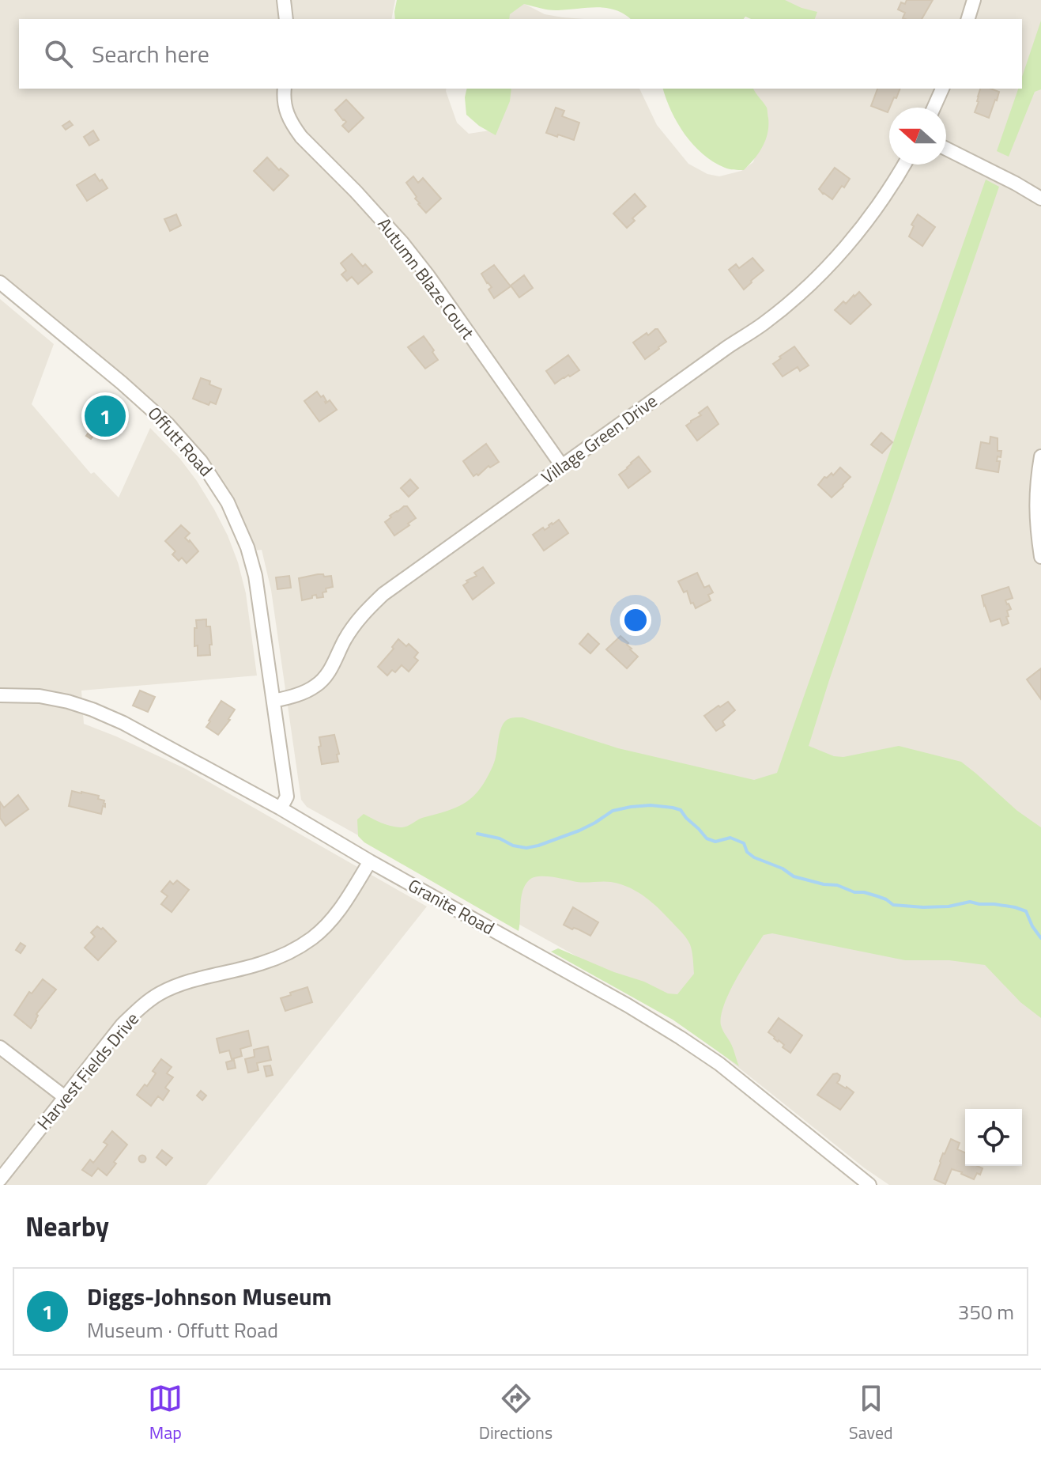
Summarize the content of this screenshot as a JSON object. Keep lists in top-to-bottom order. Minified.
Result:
{"streets":{"street":["Autumn Blaze Court","Village Green Drive","Offutt Road","Granite Road","Harvest Fields Drive"]},"crossings":[["Autumn Blaze Court","Village Green Drive"],["Village Green Drive","Offutt Road"],["Offutt Road","Granite Road"],["Granite Road","Harvest Fields Drive"]],"north":"left","page":{"search":"Search here","pins":"1","heading":"Nearby","list":[{"mark":"1","name":"Diggs-Johnson Museum","note":"Museum · Offutt Road","value":"350 m"}],"nav":["Map","Directions","Saved"]}}
